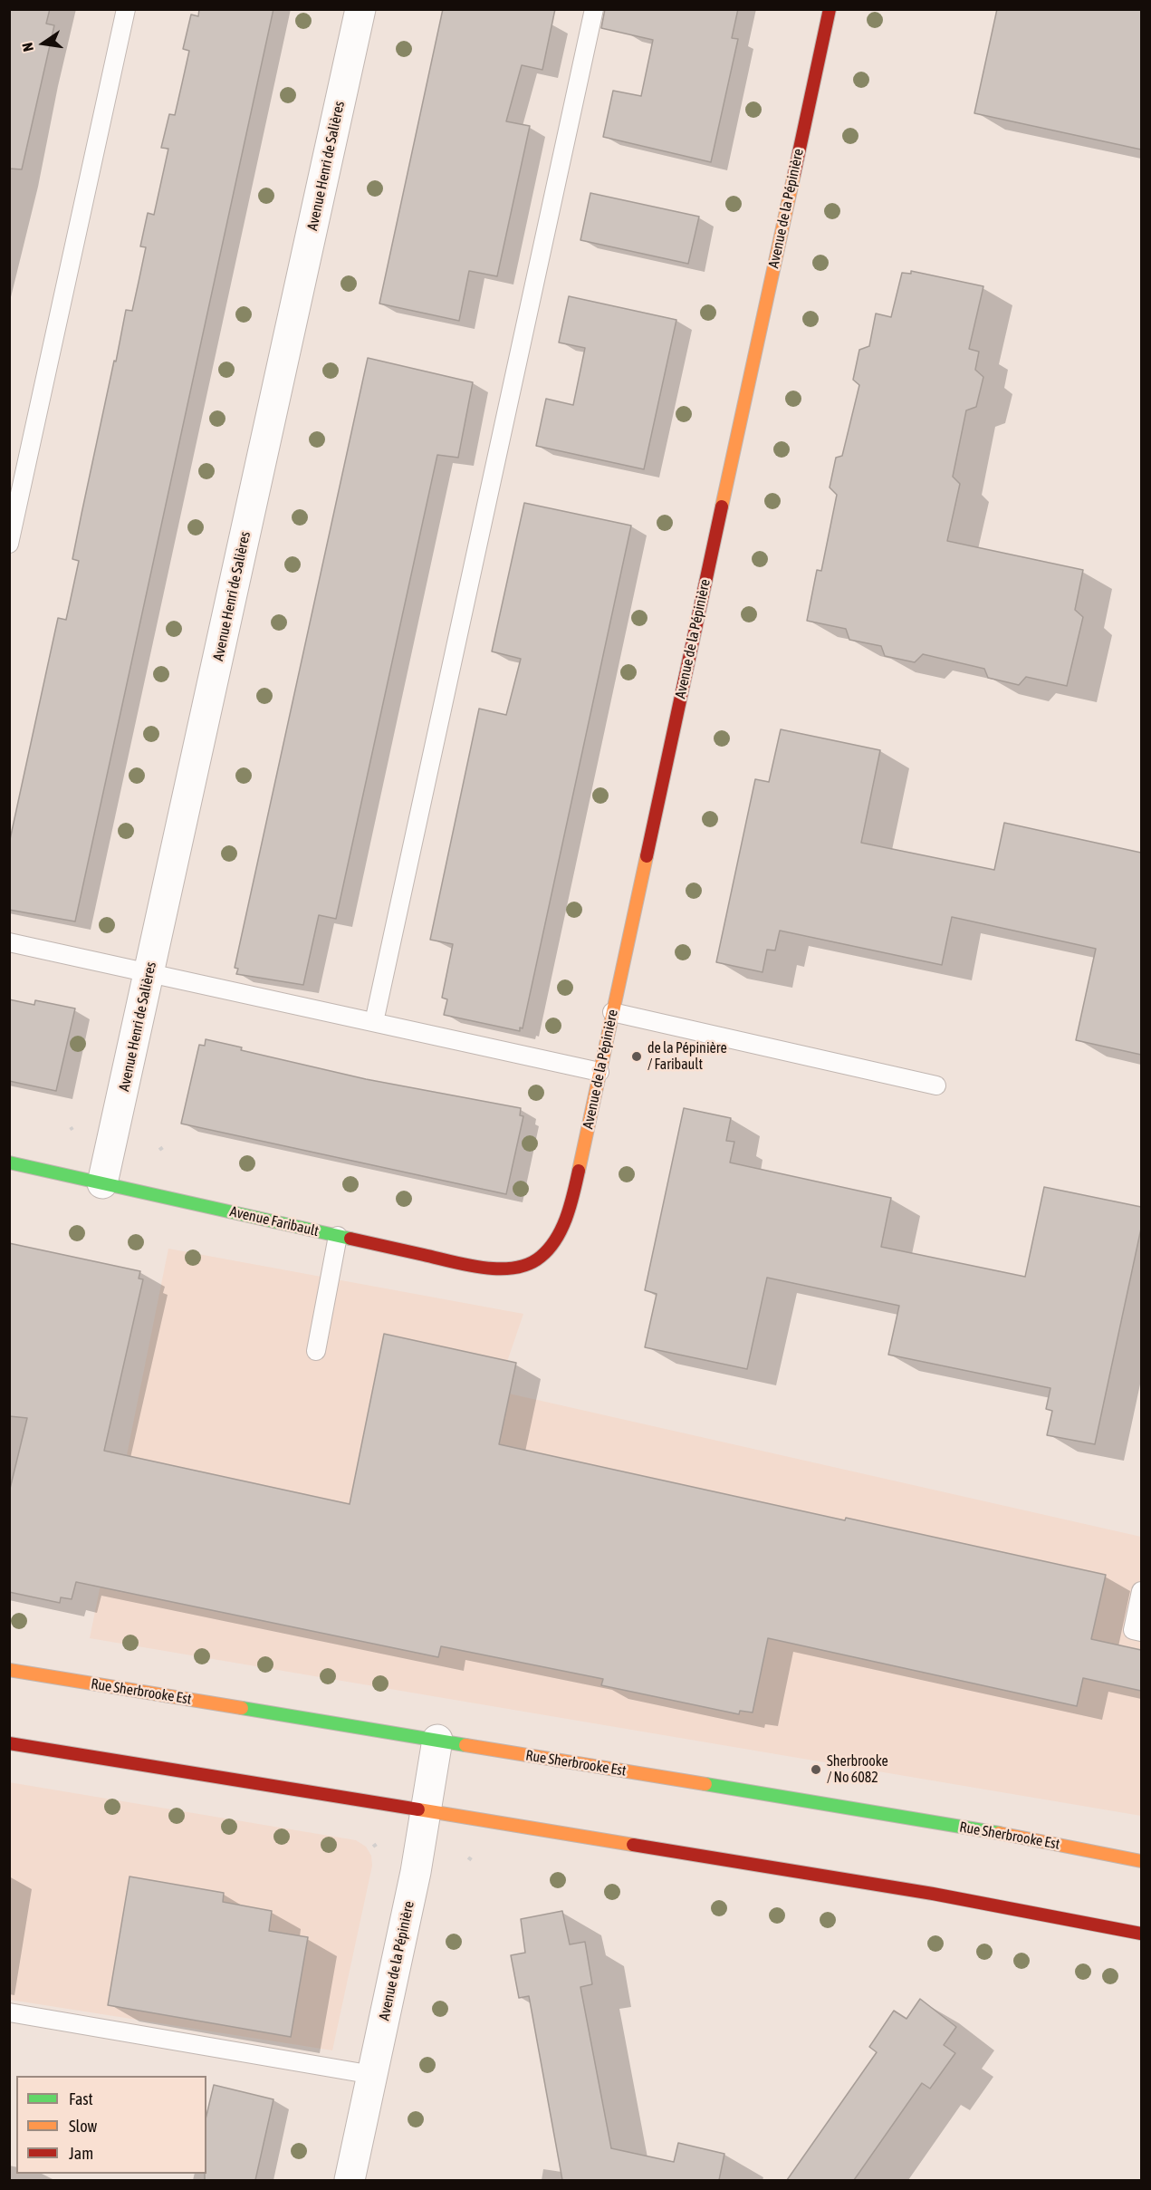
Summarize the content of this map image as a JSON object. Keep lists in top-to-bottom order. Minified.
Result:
{"streets":{"main road":["Avenue de la Pépinière","Avenue Faribault","Rue Sherbrooke Est"],"street":["Avenue Henri de Salières"]},"crossings":[["Avenue Henri de Salières","Avenue Faribault"],["Avenue de la Pépinière","Avenue Faribault"],["Avenue de la Pépinière","Rue Sherbrooke Est"]],"places":["de la Pépinière / Faribault","Sherbrooke / No 6082"],"legend":["Fast","Slow","Jam"],"north":"left"}
